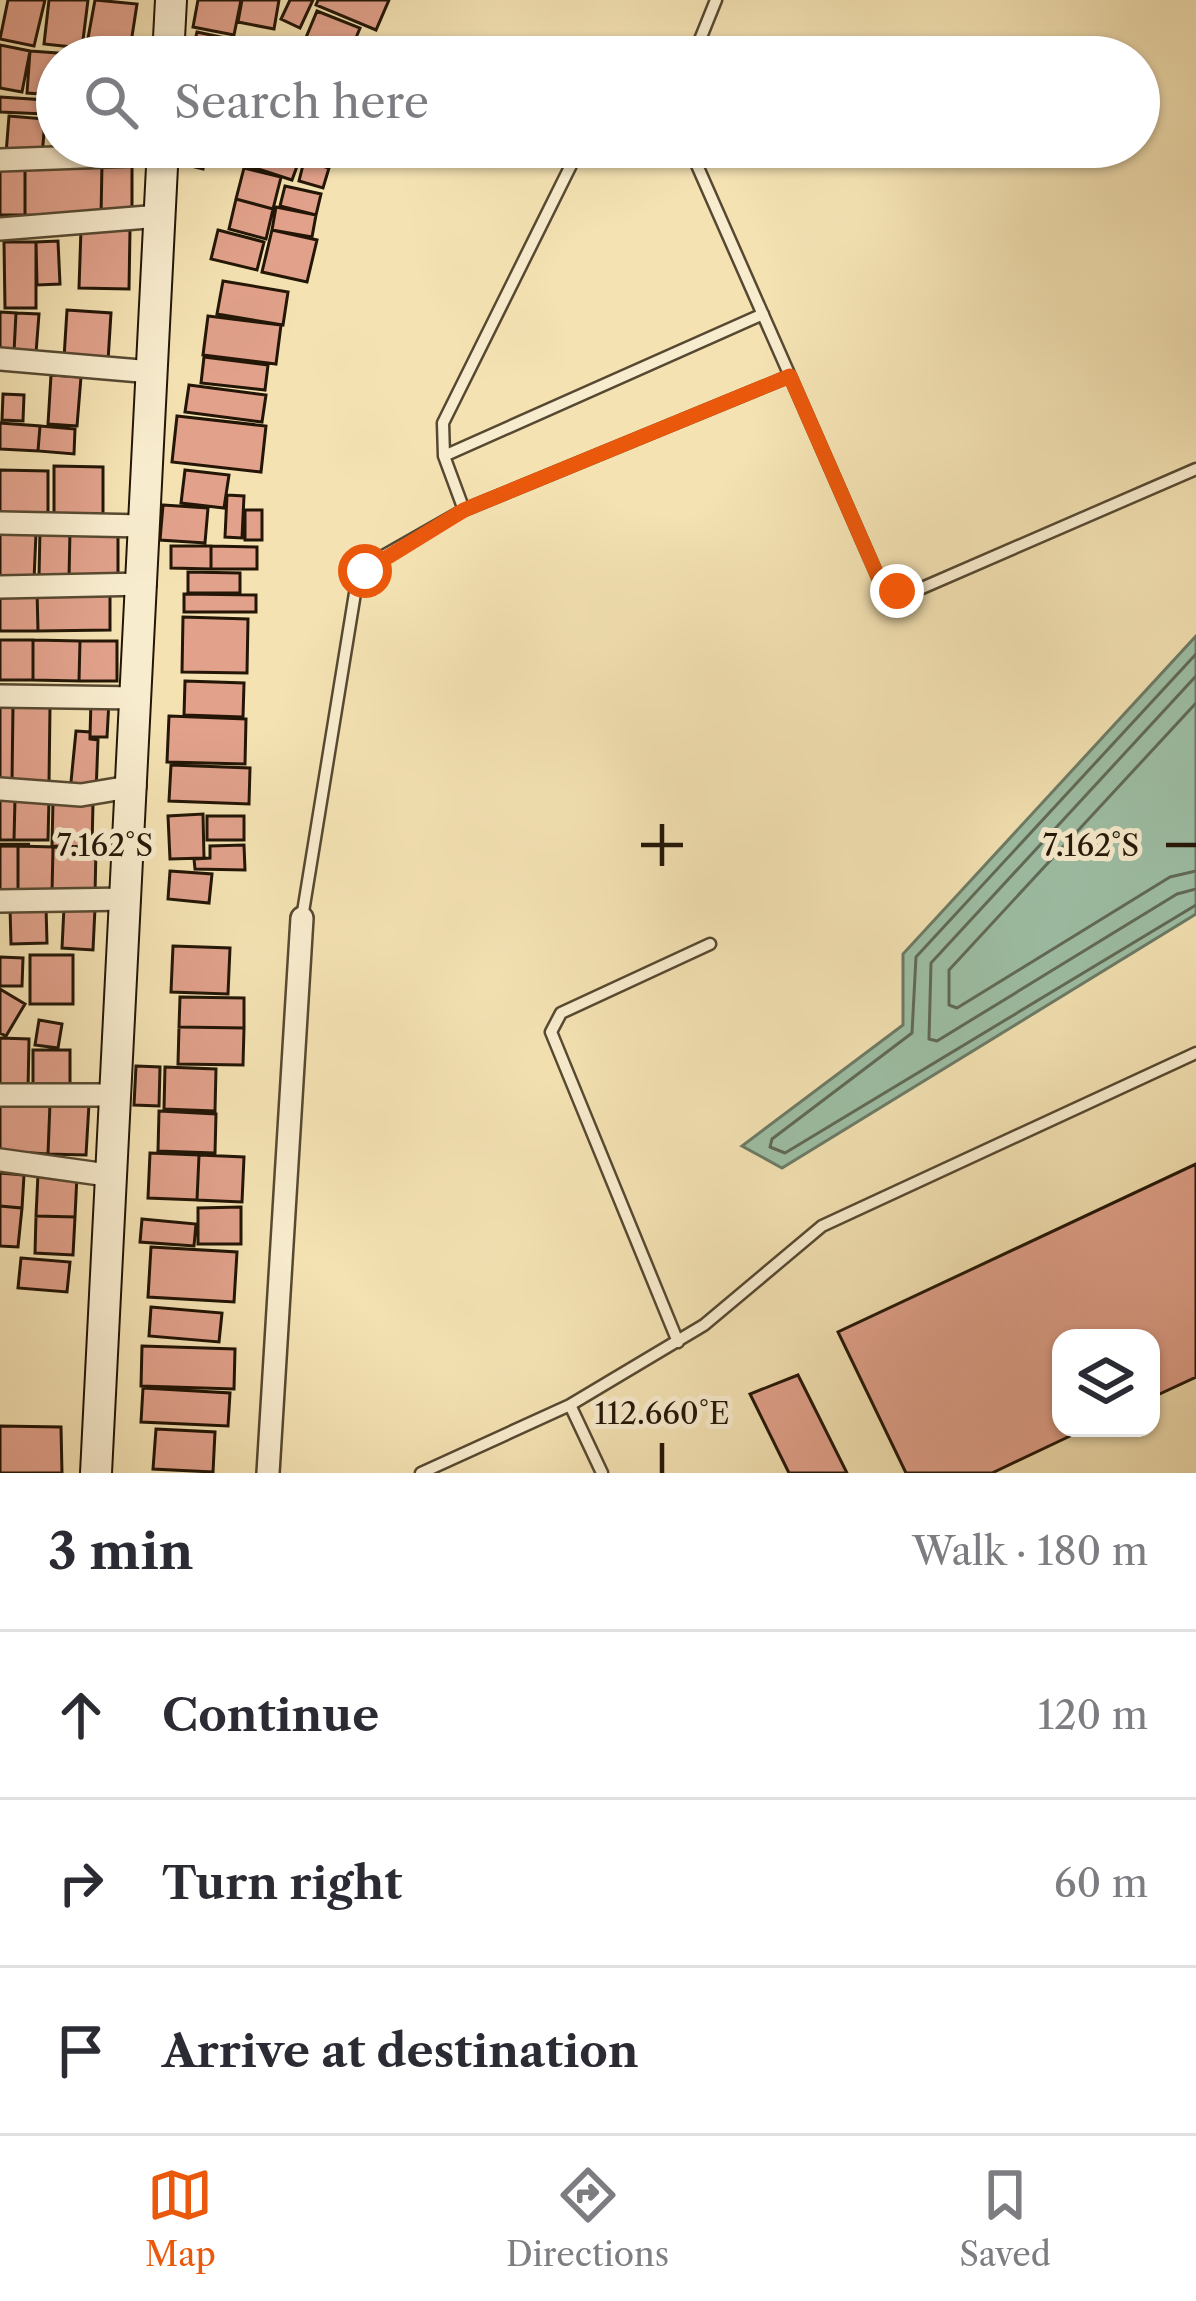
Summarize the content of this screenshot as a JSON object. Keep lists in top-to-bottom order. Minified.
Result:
{"page":{"search":"Search here","heading":["3 min","Walk · 180 m"],"list":[["Continue","120 m"],["Turn right","60 m"],"Arrive at destination"],"nav":["Map","Directions","Saved"]},"coordinates":["7.162°S","112.660°E"]}
